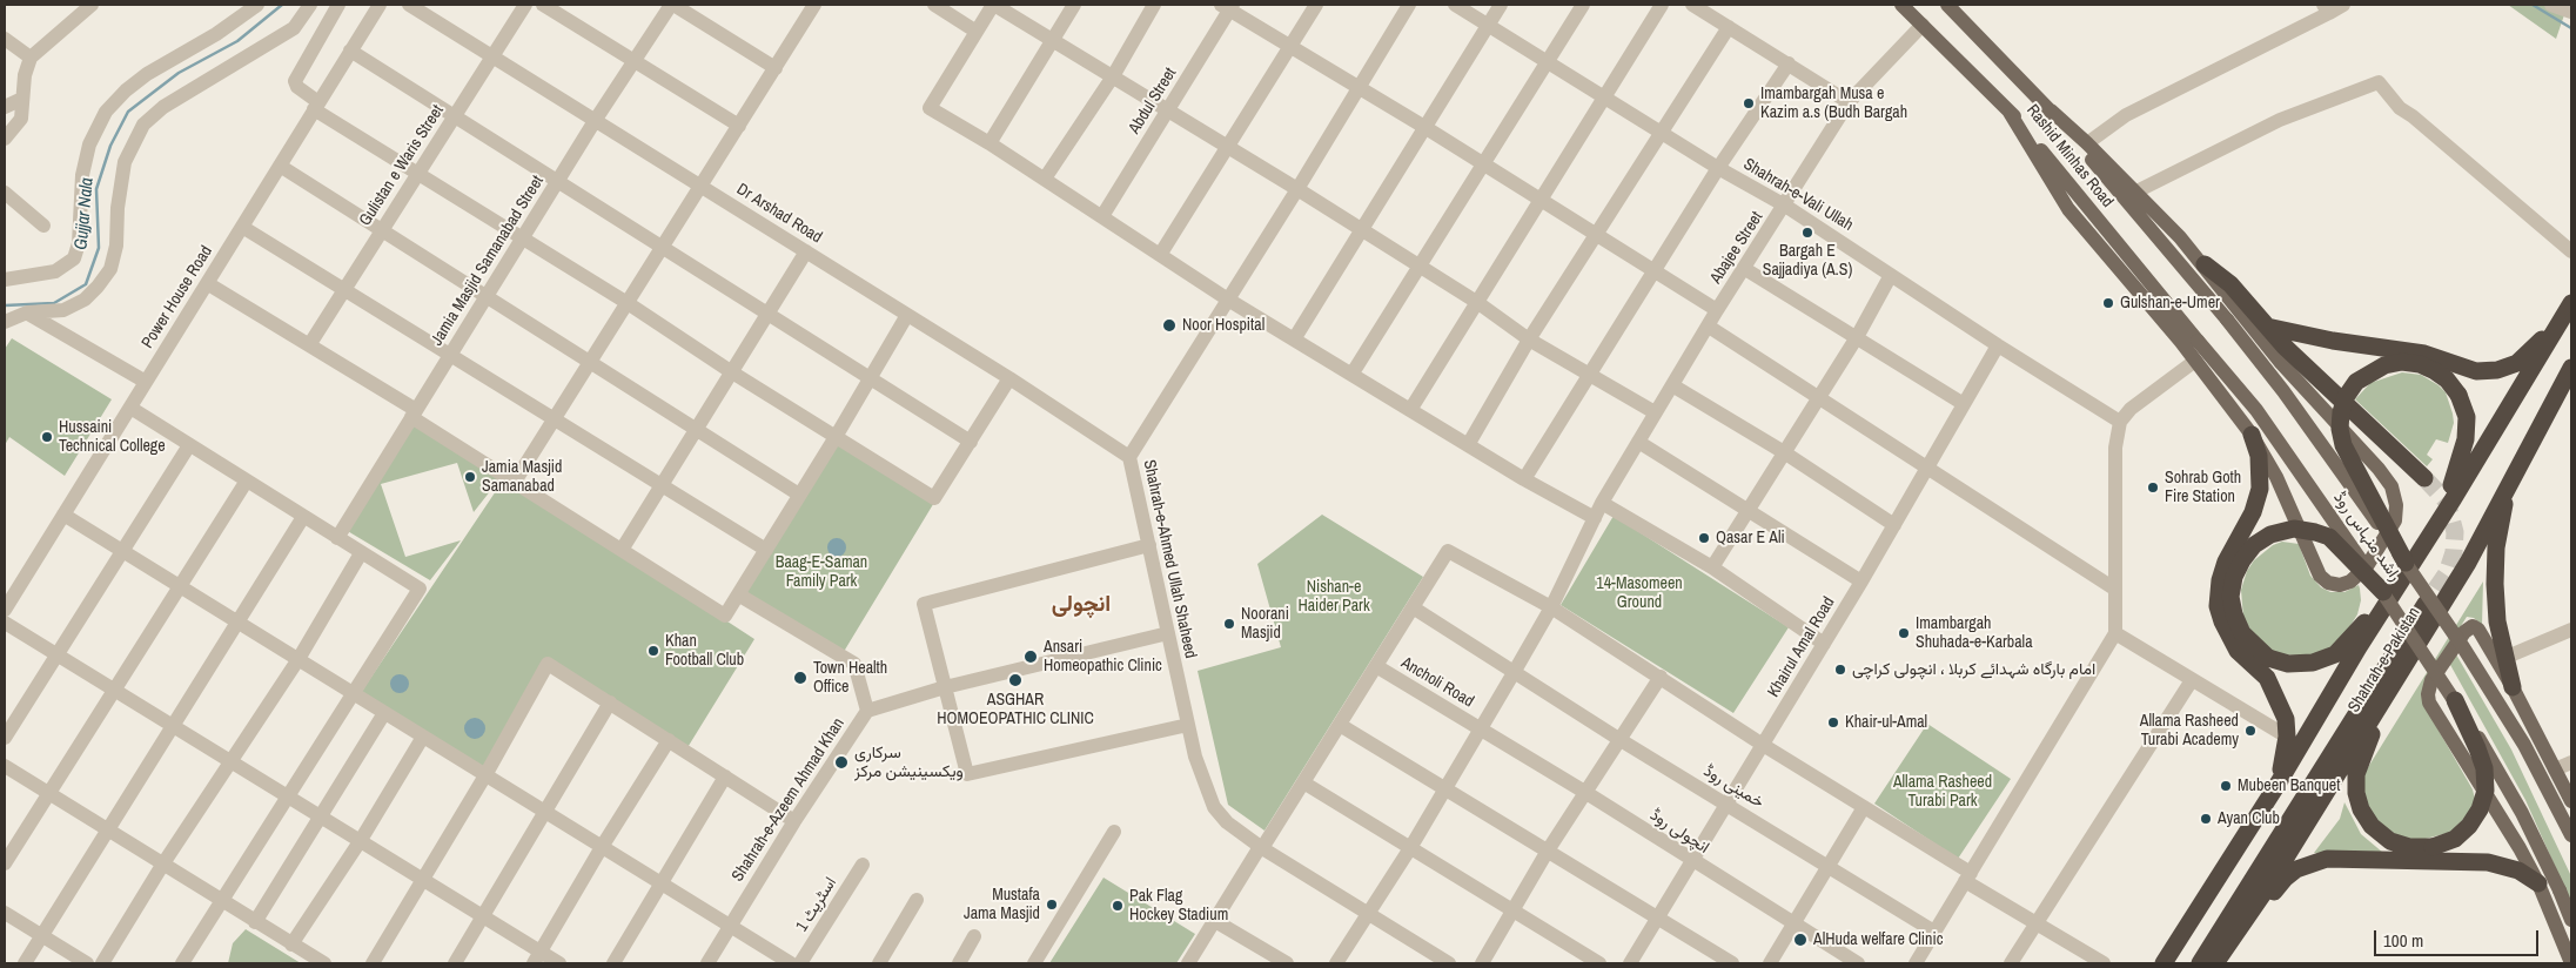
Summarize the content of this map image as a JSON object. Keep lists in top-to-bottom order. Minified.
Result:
{"streets":{"highway":["Shahrah-e-Pakistan"],"main road":["Rashid Minhas Road","راشد منہاس روڈ"],"street":["Abdul Street","Gulistan e Waris Street","Shahrah-e-Vali Ullah","Dr Arshad Road","Abajee Street","Jamia Masjid Samanabad Street","Power House Road","Shahrah-e-Ahmed Ullah Shaheed","Khairul Amal Road","Ancholi Road","خمینی روڈ","Shahrah-e-Azeem Ahmad Khan","انچولی روڈ","اسٹریٹ 1"]},"crossings":[["Rashid Minhas Road","Abajee Street"],["Rashid Minhas Road","راشد منہاس روڈ"],["Gulistan e Waris Street","Dr Arshad Road"],["Shahrah-e-Vali Ullah","Abajee Street"],["Shahrah-e-Vali Ullah","Khairul Amal Road"],["Dr Arshad Road","Jamia Masjid Samanabad Street"],["Dr Arshad Road","Shahrah-e-Ahmed Ullah Shaheed"],["Abajee Street","Shahrah-e-Ahmed Ullah Shaheed"],["Abajee Street","Ancholi Road"],["Abajee Street","خمینی روڈ"],["Abajee Street","انچولی روڈ"],["راشد منہاس روڈ","Shahrah-e-Pakistan"],["Shahrah-e-Ahmed Ullah Shaheed","Shahrah-e-Azeem Ahmad Khan"],["Khairul Amal Road","خمینی روڈ"],["Khairul Amal Road","انچولی روڈ"],["Ancholi Road","انچولی روڈ"]],"districts":["انچولی"],"water":["Gujjar Nala"],"parks":["Baag-E-Saman Family Park","14-Masomeen Ground","Nishan-e Haider Park","Allama Rasheed Turabi Park"],"places":["Imambargah Musa e Kazim a.s (Budh Bargah","Bargah E Sajjadiya (A.S)","Gulshan-e-Umer","Noor Hospital","Hussaini Technical College","Jamia Masjid Samanabad","Sohrab Goth Fire Station","Qasar E Ali","Noorani Masjid","Imambargah Shuhada-e-Karbala","Khan Football Club","Ansari Homeopathic Clinic","امام بارگاہ شہدائے کربلا ، انچولی کراچی","Town Health Office","ASGHAR HOMOEOPATHIC CLINIC","Khair-ul-Amal","Allama Rasheed Turabi Academy","سرکاری ویکسینیشن مرکز","Mubeen Banquet","Ayan Club","Mustafa Jama Masjid","Pak Flag Hockey Stadium","AlHuda welfare Clinic"],"scale_bar":"100 m"}
